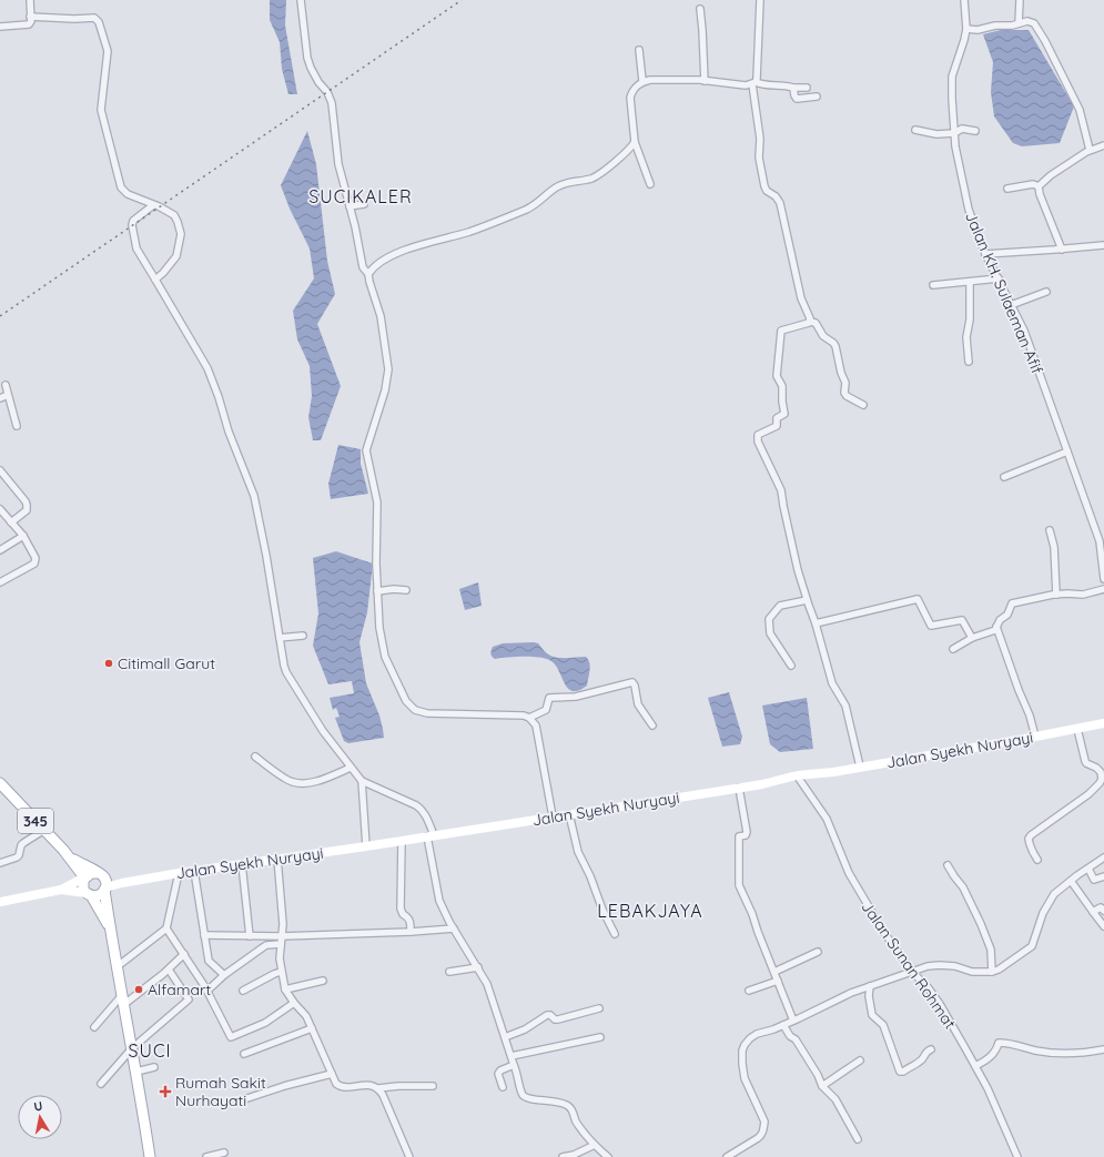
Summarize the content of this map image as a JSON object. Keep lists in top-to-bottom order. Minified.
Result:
{"streets":{"main road":["Jalan Syekh Nuryayi","345"],"street":["Jalan KH. Sulaeman Afif","Jalan Sunan Rohmat"]},"crossings":[["Jalan Syekh Nuryayi","345"],["Jalan Syekh Nuryayi","Jalan Sunan Rohmat"]],"districts":["SUCIKALER","LEBAKJAYA","SUCI"],"places":{"other":["Citimall Garut","Alfamart"],"health":["Rumah Sakit Nurhayati"]},"north":"top"}
